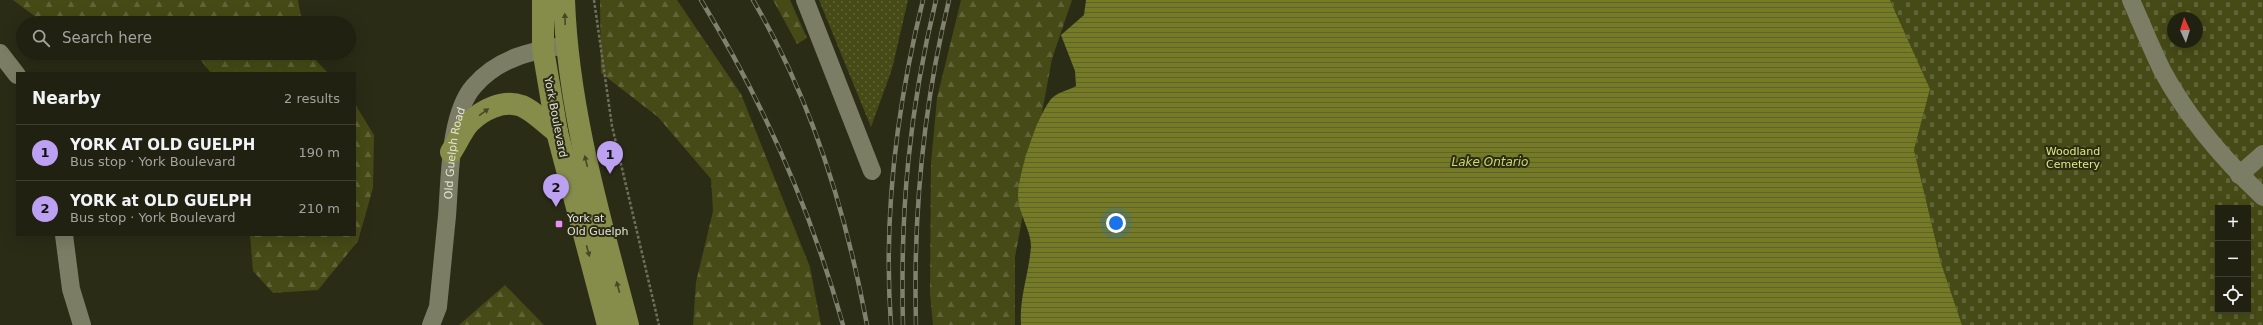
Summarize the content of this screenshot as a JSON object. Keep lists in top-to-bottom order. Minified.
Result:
{"streets":{"main road":["York Boulevard"],"street":["Old Guelph Road"]},"crossings":[["York Boulevard","Old Guelph Road"]],"water":["Lake Ontario"],"parks":["Woodland Cemetery"],"places":{"transit":["York at Old Guelph"]},"north":"top","page":{"search":"Search here","heading":["Nearby","2 results"],"list":[{"mark":"1","name":"YORK AT OLD GUELPH","note":"Bus stop · York Boulevard","value":"190 m"},{"mark":"2","name":"YORK at OLD GUELPH","note":"Bus stop · York Boulevard","value":"210 m"}],"pins":["1","2"],"map_buttons":["+","−"]}}
